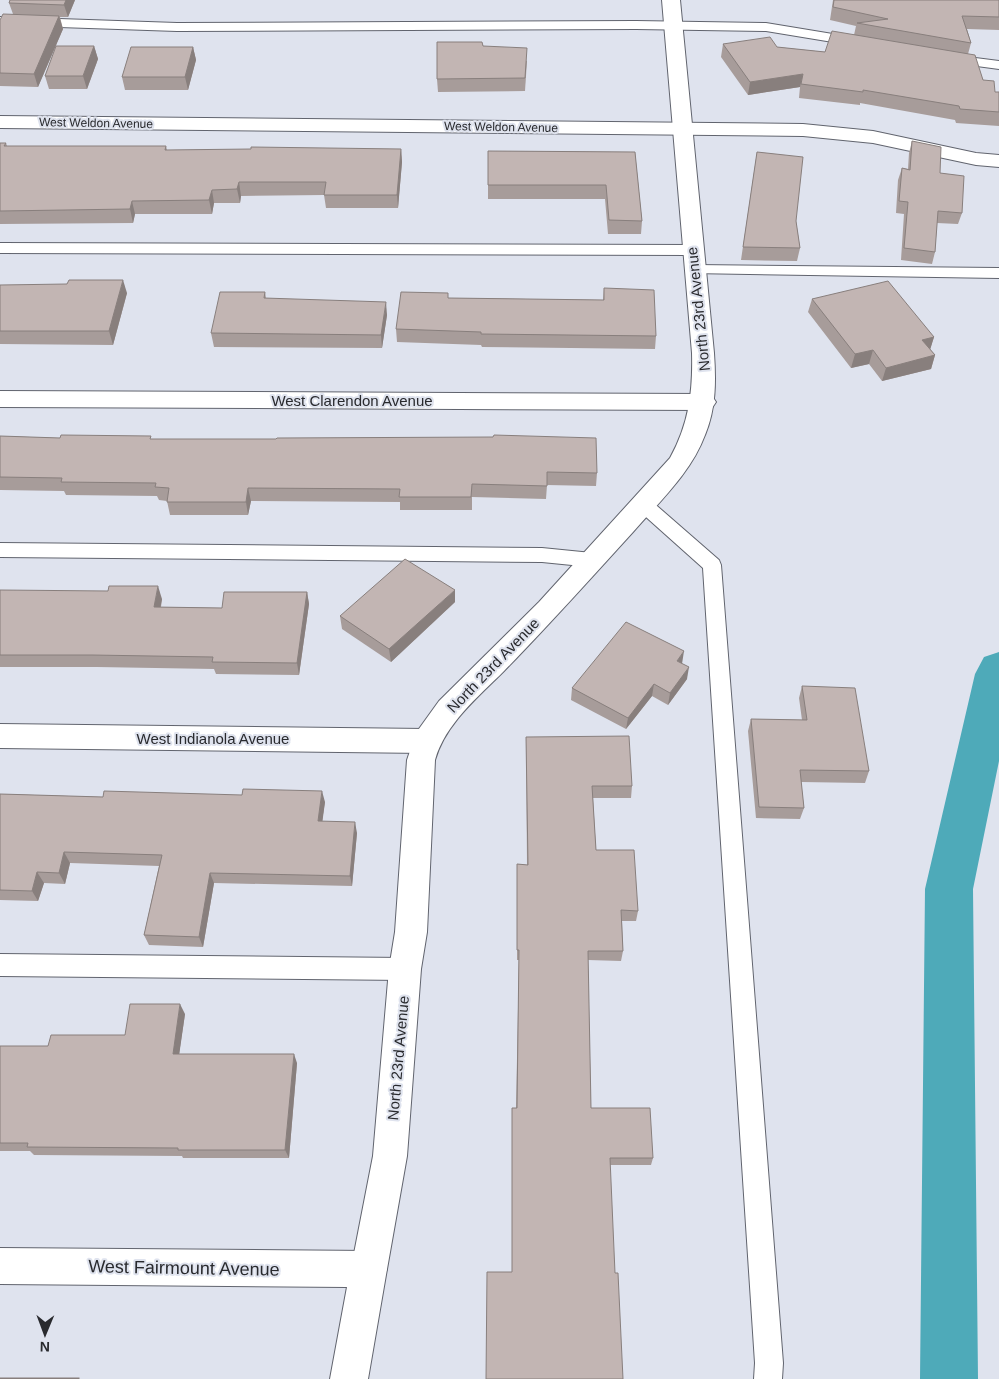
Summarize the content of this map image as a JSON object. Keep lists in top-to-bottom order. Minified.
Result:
{"streets":{"street":["West Weldon Avenue","North 23rd Avenue","West Clarendon Avenue","West Indianola Avenue","West Fairmount Avenue"]},"crossings":[["West Weldon Avenue","North 23rd Avenue"],["North 23rd Avenue","West Clarendon Avenue"],["North 23rd Avenue","West Indianola Avenue"],["North 23rd Avenue","West Fairmount Avenue"]],"north":"bottom"}
